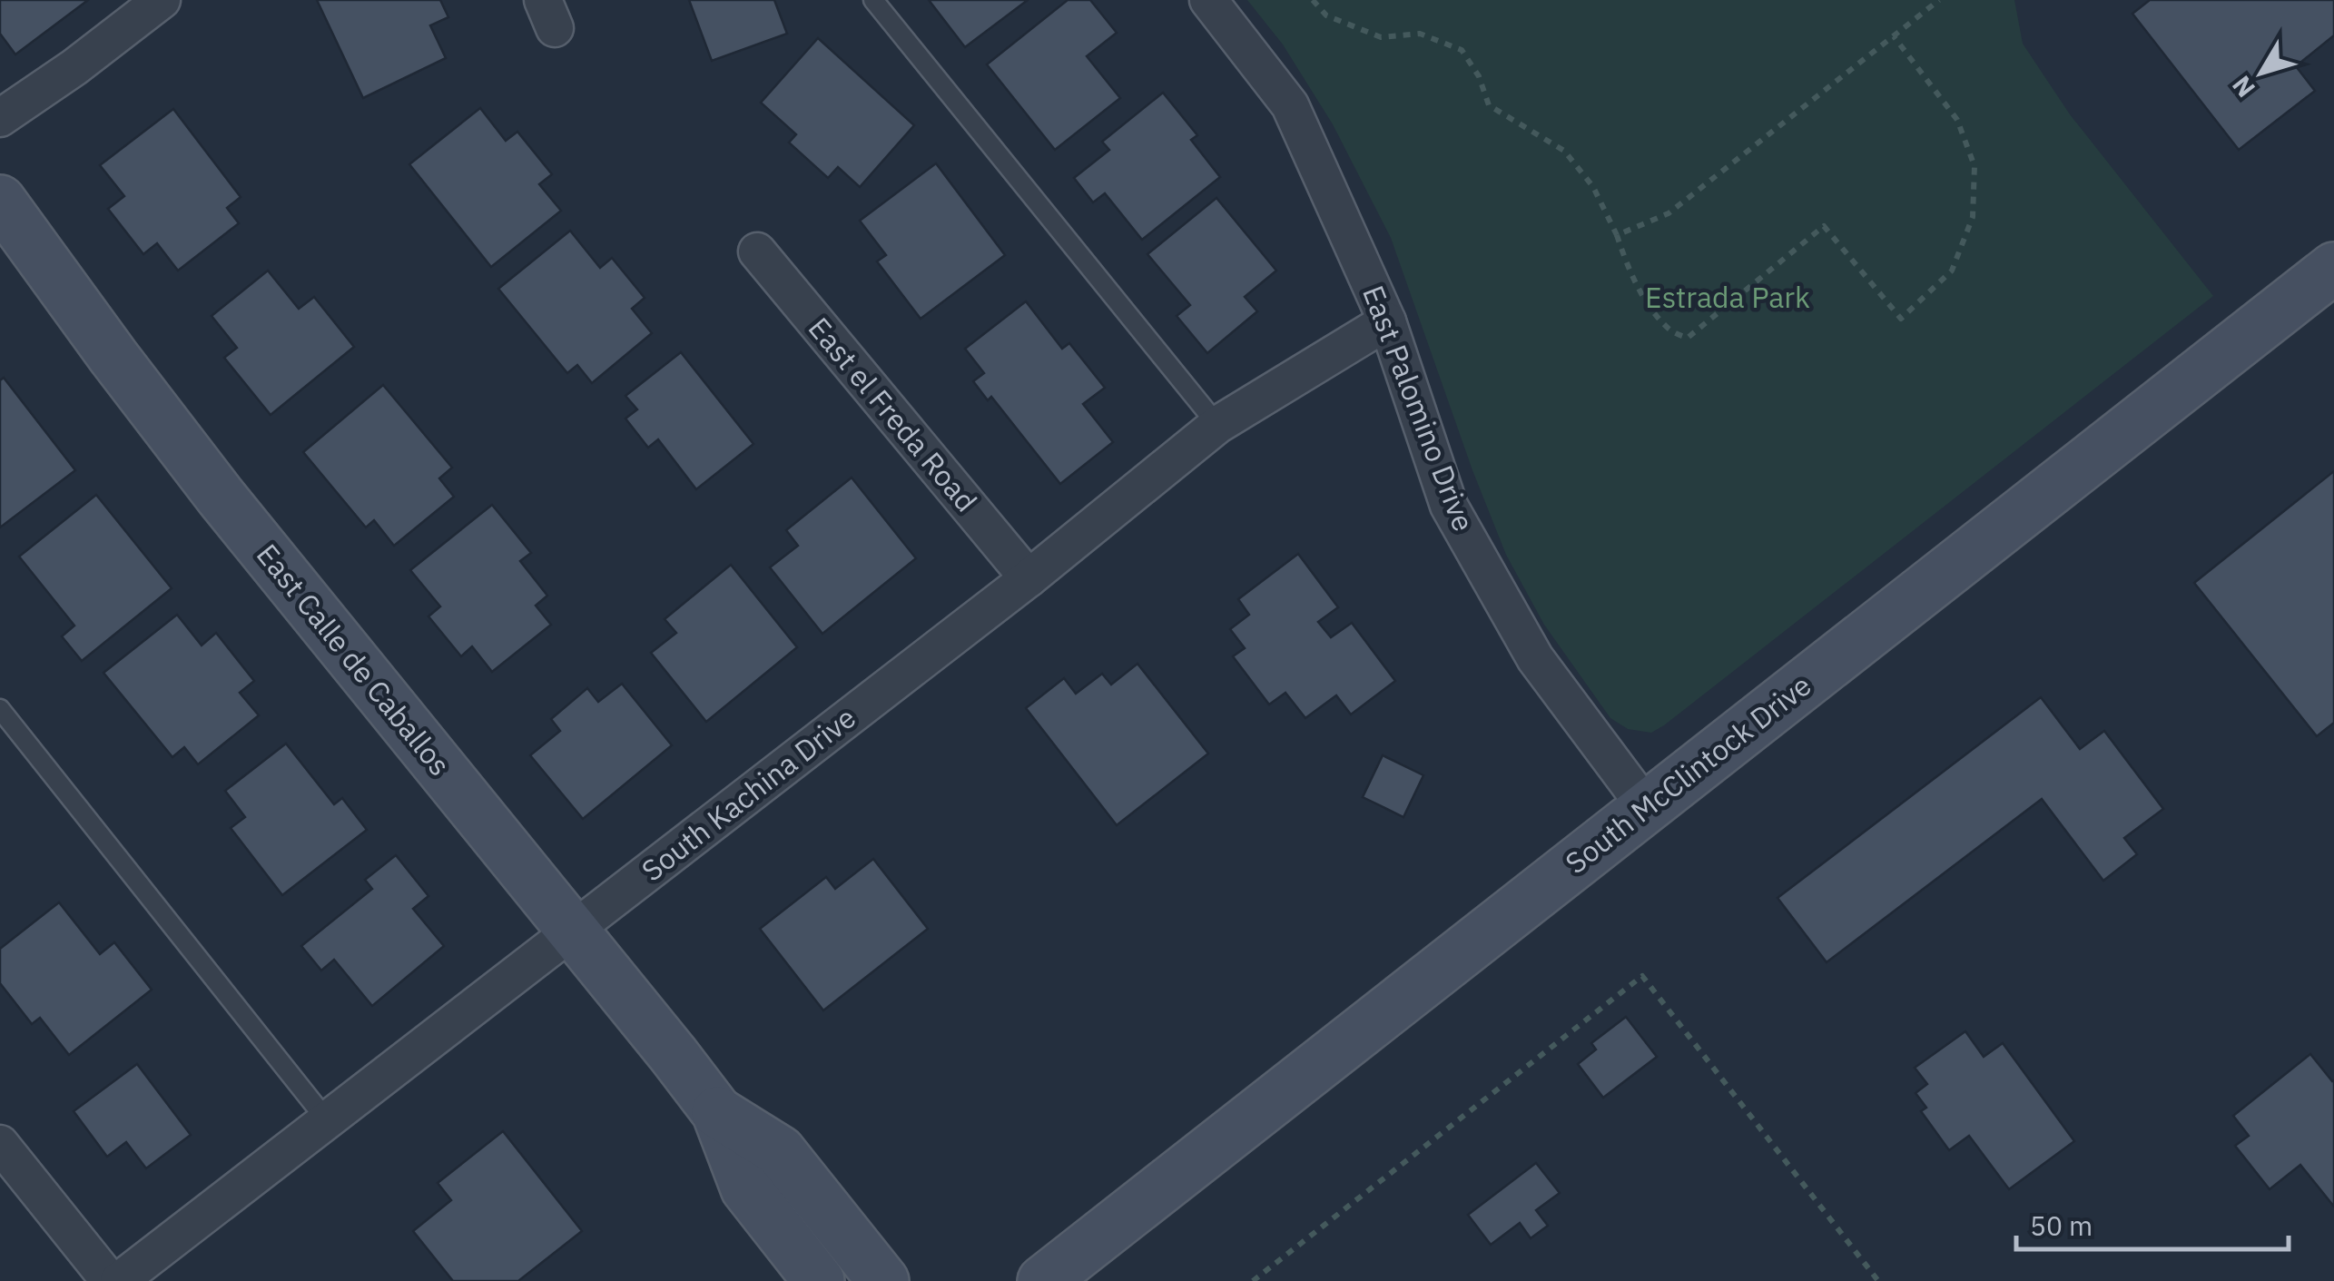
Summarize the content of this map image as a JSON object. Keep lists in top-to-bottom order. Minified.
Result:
{"streets":{"main road":["East Calle de Caballos","South McClintock Drive"],"street":["East Palomino Drive","East el Freda Road","South Kachina Drive"]},"crossings":[["East Palomino Drive","South McClintock Drive"],["East Palomino Drive","South Kachina Drive"],["East el Freda Road","South Kachina Drive"],["East Calle de Caballos","South Kachina Drive"]],"parks":["Estrada Park"],"scale_bar":"50 m","north":"bottom left"}
